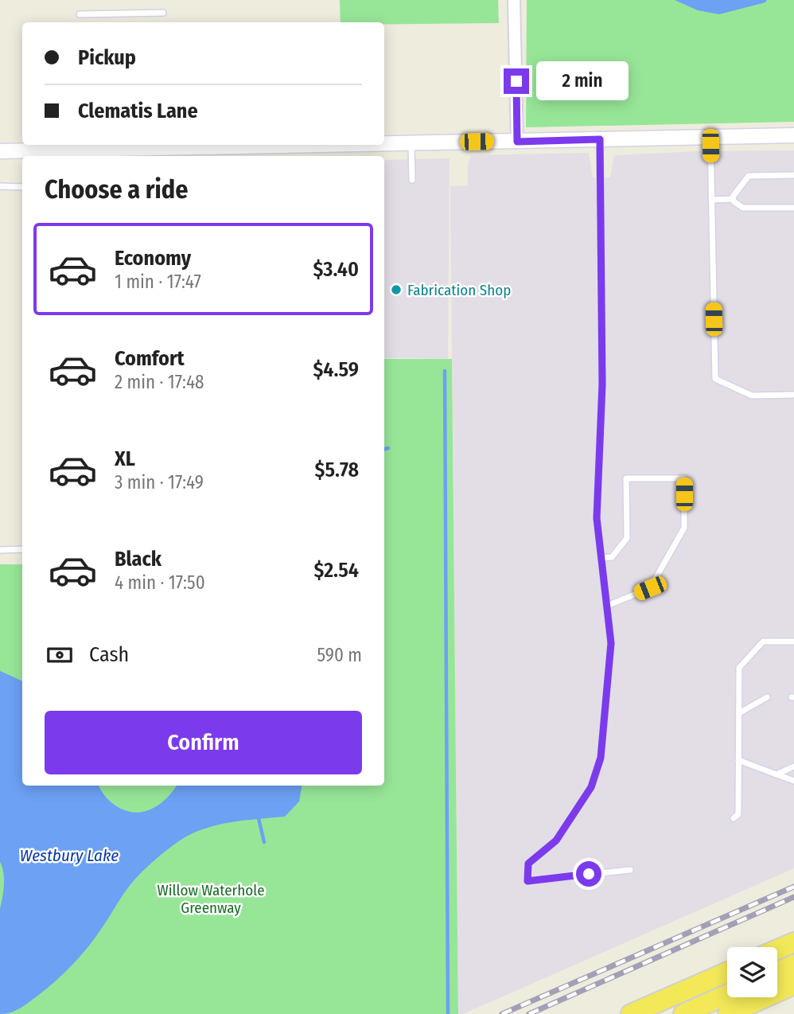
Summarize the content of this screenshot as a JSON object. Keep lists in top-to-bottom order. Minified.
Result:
{"water":["Westbury Lake"],"parks":["Willow Waterhole Greenway"],"places":["Fabrication Shop"],"page":{"banner":["Pickup","Clematis Lane"],"bubble":"2 min","heading":"Choose a ride","list":[{"name":"Economy","note":"1 min · 17:47","value":"$3.40"},{"name":"Comfort","note":"2 min · 17:48","value":"$4.59"},{"name":"XL","note":"3 min · 17:49","value":"$5.78"},{"name":"Black","note":"4 min · 17:50","value":"$2.54"}],"pay":["Cash","590 m"],"buttons":"Confirm"}}
